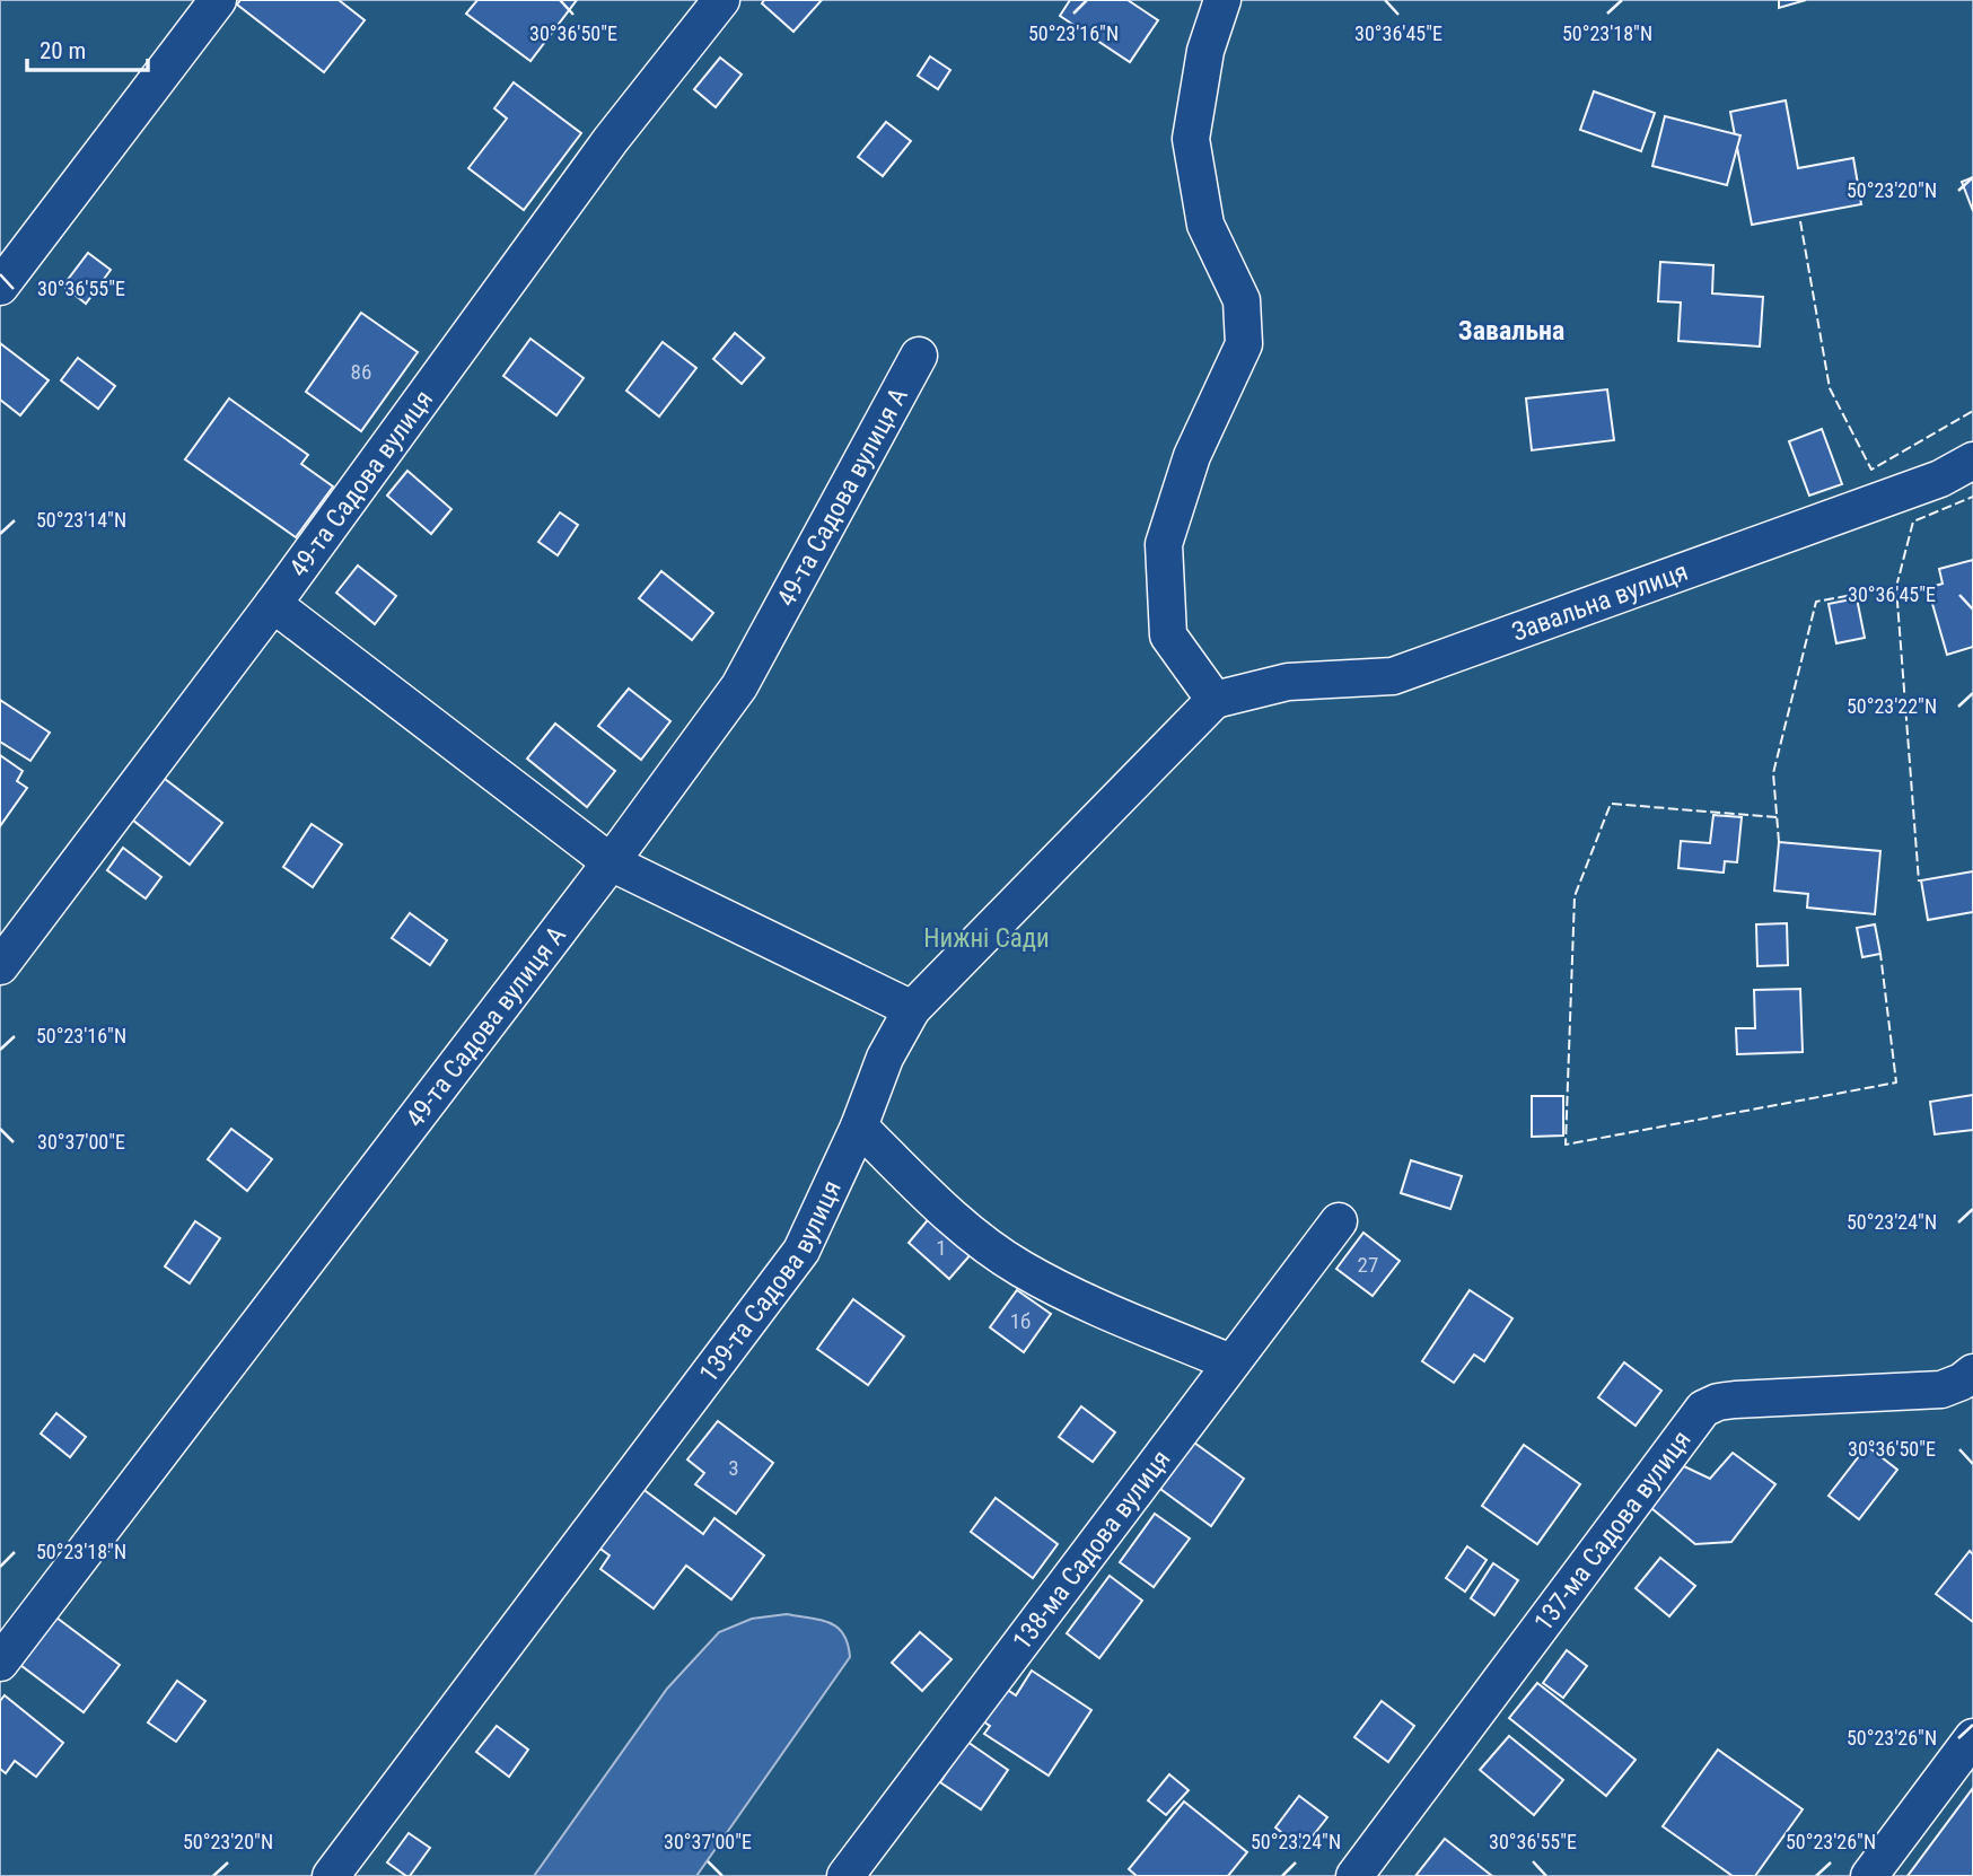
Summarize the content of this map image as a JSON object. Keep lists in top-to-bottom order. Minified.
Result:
{"streets":{"street":["49-та Садова вулиця","49-та Садова вулиця А","Завальна вулиця","139-та Садова вулиця","137-ма Садова вулиця","138-ма Садова вулиця"]},"crossings":[["Завальна вулиця","139-та Садова вулиця"]],"districts":["Завальна"],"parks":["Нижні Сади"],"house_numbers":["86","1","27","1б","3"],"scale_bar":"20 m","coordinates":["50°23'16\"N","50°23'18\"N","30°36'50\"E","30°36'45\"E","50°23'20\"N","30°36'55\"E","50°23'14\"N","50°23'22\"N","30°37'00\"E","50°23'24\"N","50°23'26\"N"]}
